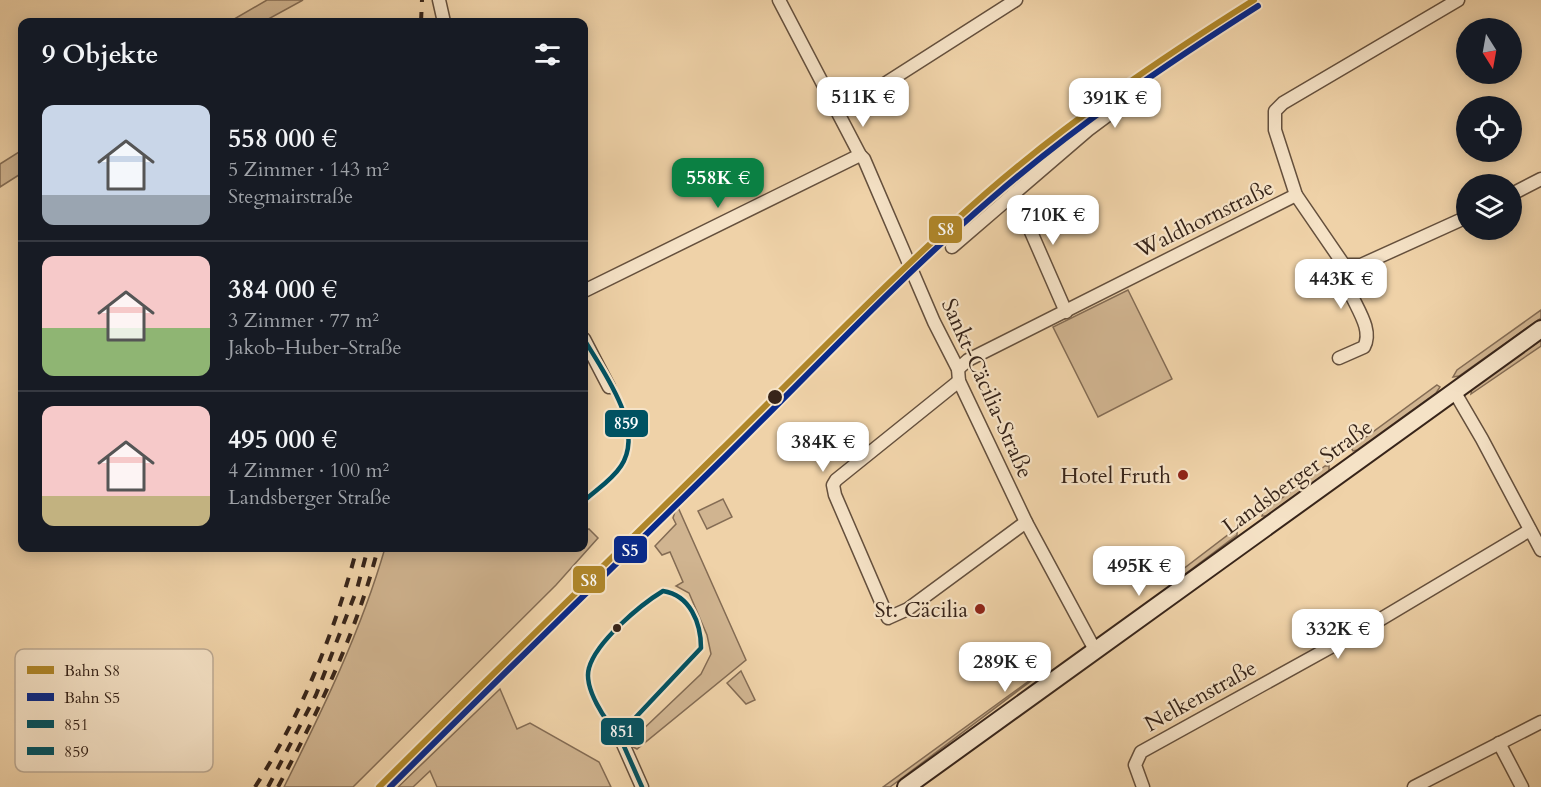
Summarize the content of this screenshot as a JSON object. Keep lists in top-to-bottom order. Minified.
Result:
{"streets":{"main road":["Landsberger Straße"],"street":["Waldhornstraße","Sankt-Cäcilia-Straße","Nelkenstraße"]},"crossings":[["Waldhornstraße","Sankt-Cäcilia-Straße"],["Sankt-Cäcilia-Straße","Landsberger Straße"]],"places":["Hotel Fruth","St. Cäcilia"],"lines":["rail line S8","rail line S5","transit line 859","transit line 851"],"legend":["Bahn S8","Bahn S5","851","859"],"north":"bottom","page":{"heading":"9 Objekte","price":["511K €","391K €","558K €","710K €","443K €","384K €","495K €","332K €","289K €"],"list":[{"name":"558 000 €","note":"5 Zimmer · 143 m² · Stegmairstraße"},{"name":"384 000 €","note":"3 Zimmer · 77 m² · Jakob-Huber-Straße"},{"name":"495 000 €","note":"4 Zimmer · 100 m² · Landsberger Straße"}]}}
